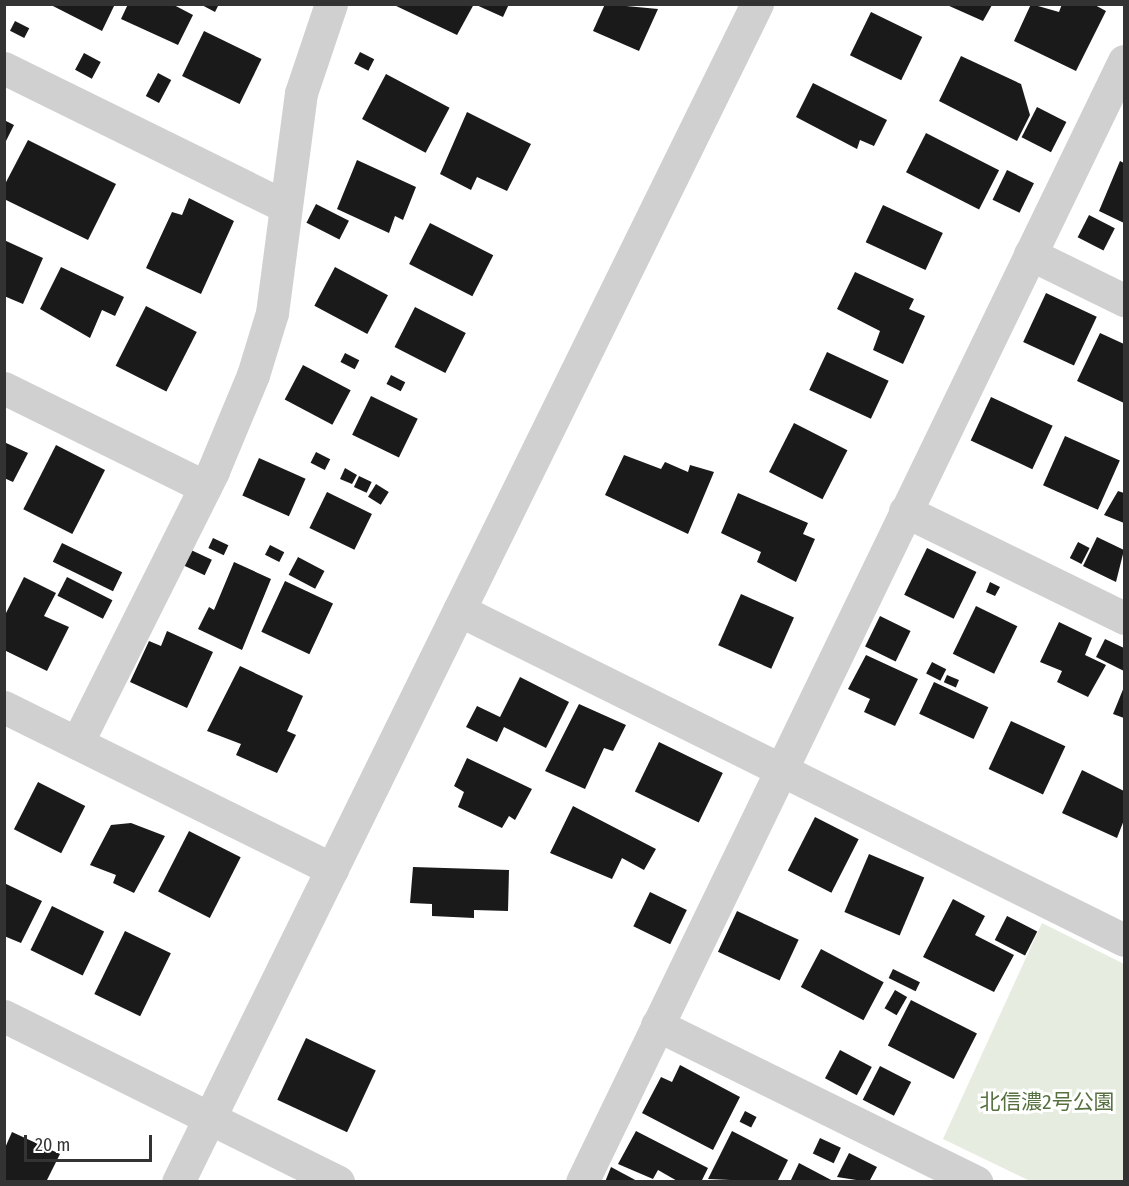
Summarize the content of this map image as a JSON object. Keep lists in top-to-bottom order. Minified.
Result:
{"parks":["北信濃2号公園"],"scale_bar":"20 m"}
